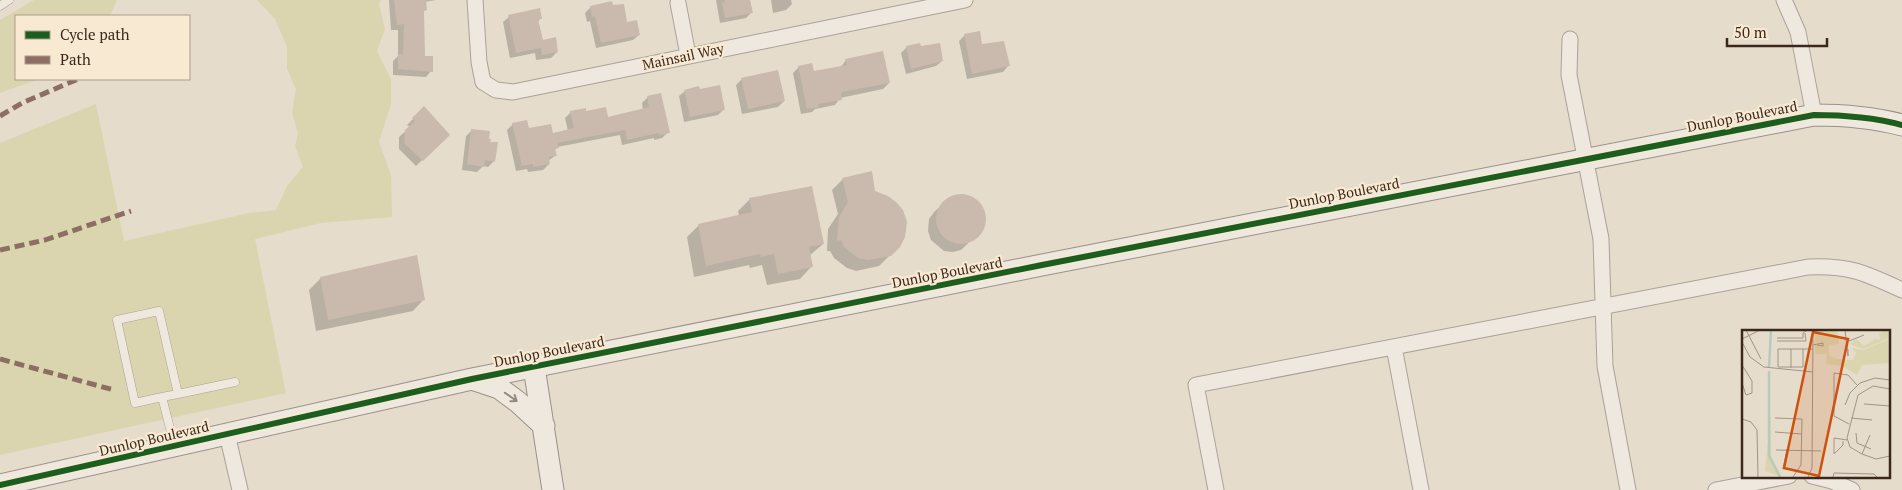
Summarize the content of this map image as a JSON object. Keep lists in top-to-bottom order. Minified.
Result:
{"streets":{"street":["Mainsail Way","Dunlop Boulevard"]},"legend":["Cycle path","Path"],"scale_bar":"50 m"}
